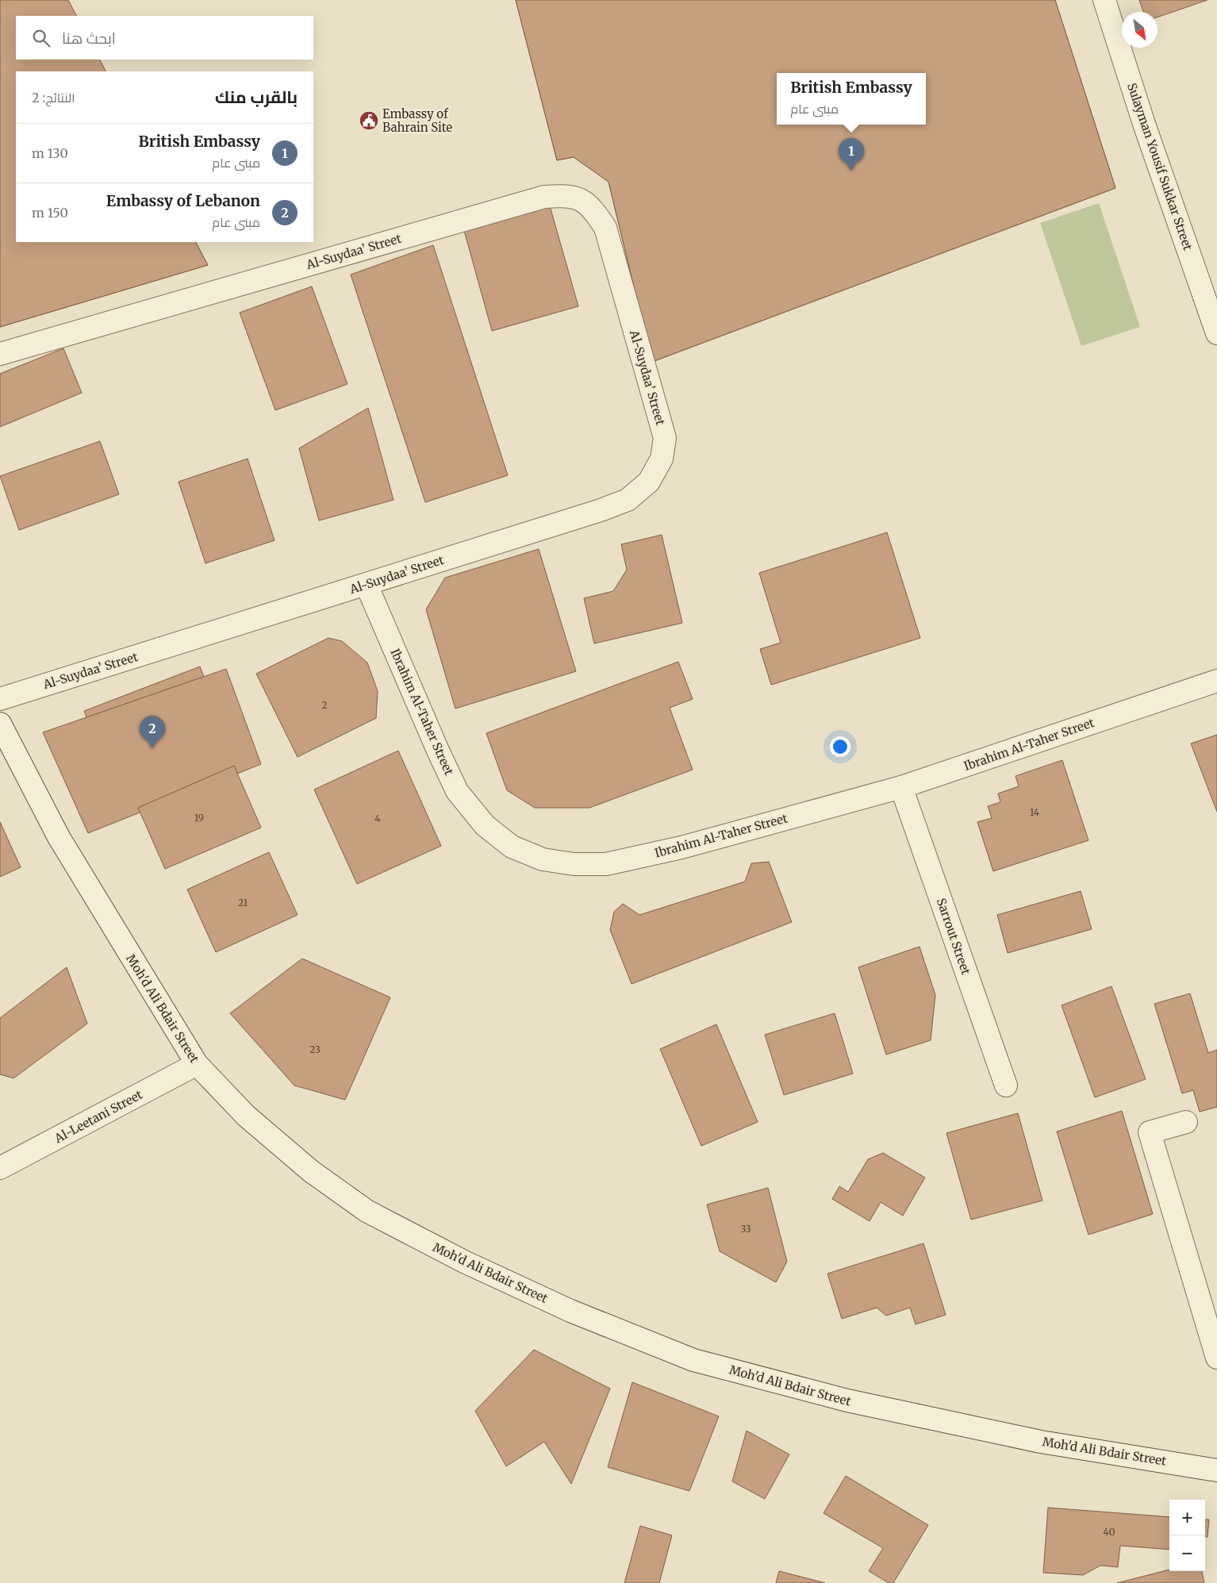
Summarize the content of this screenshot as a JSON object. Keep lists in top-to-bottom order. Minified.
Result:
{"streets":{"street":["Sulayman Yousif Sukkar Street","Al-Suydaa’ Street","Ibrahim Al-Taher Street","Sarrout Street","Moh'd Ali Bdair Street","Al-Leetani Street"]},"crossings":[["Al-Suydaa’ Street","Ibrahim Al-Taher Street"],["Ibrahim Al-Taher Street","Sarrout Street"],["Moh'd Ali Bdair Street","Al-Leetani Street"]],"places":{"public building":["Embassy of Bahrain Site"]},"house_numbers":["2","14","19","4","21","23","33","40"],"north":"bottom right","page":{"search":"ابحث هنا","heading":["بالقرب منك","النتائج: 2"],"popup":["British Embassy","مبنى عام"],"list":[{"mark":"1","name":"British Embassy","note":"مبنى عام","value":"130 m"},{"mark":"2","name":"Embassy of Lebanon","note":"مبنى عام","value":"150 m"}],"pins":["1","2"],"map_buttons":["+","−"]}}
